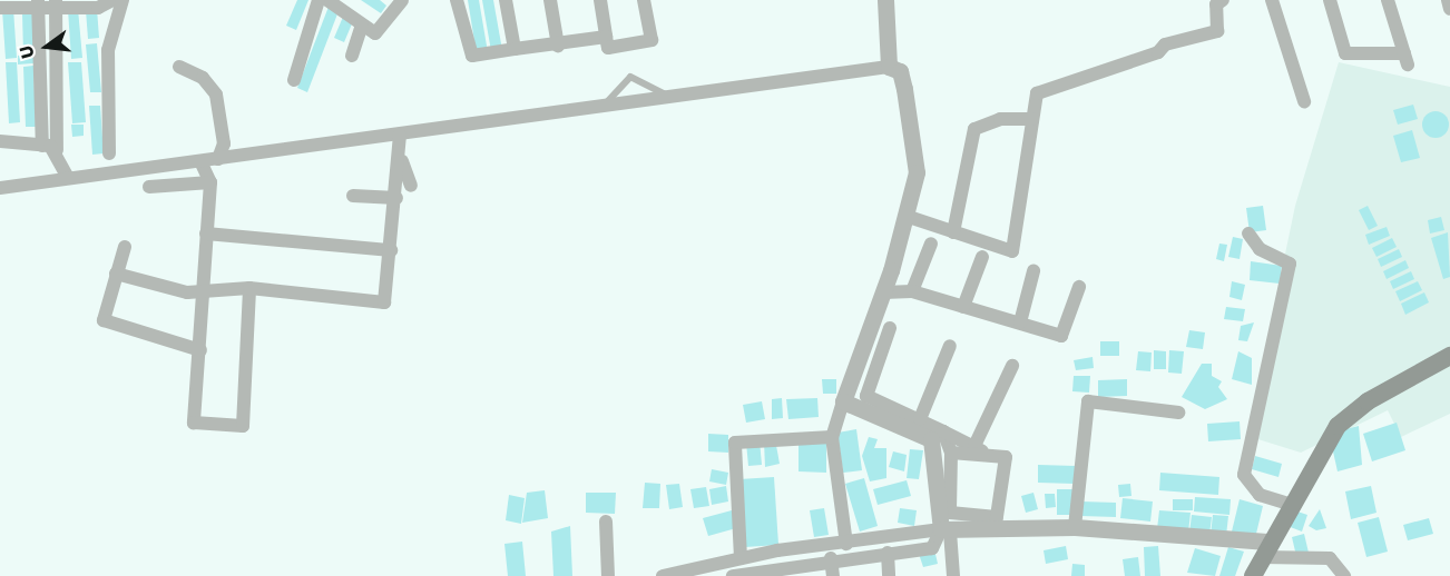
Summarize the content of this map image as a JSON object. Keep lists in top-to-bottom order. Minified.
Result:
{"north":"left"}
